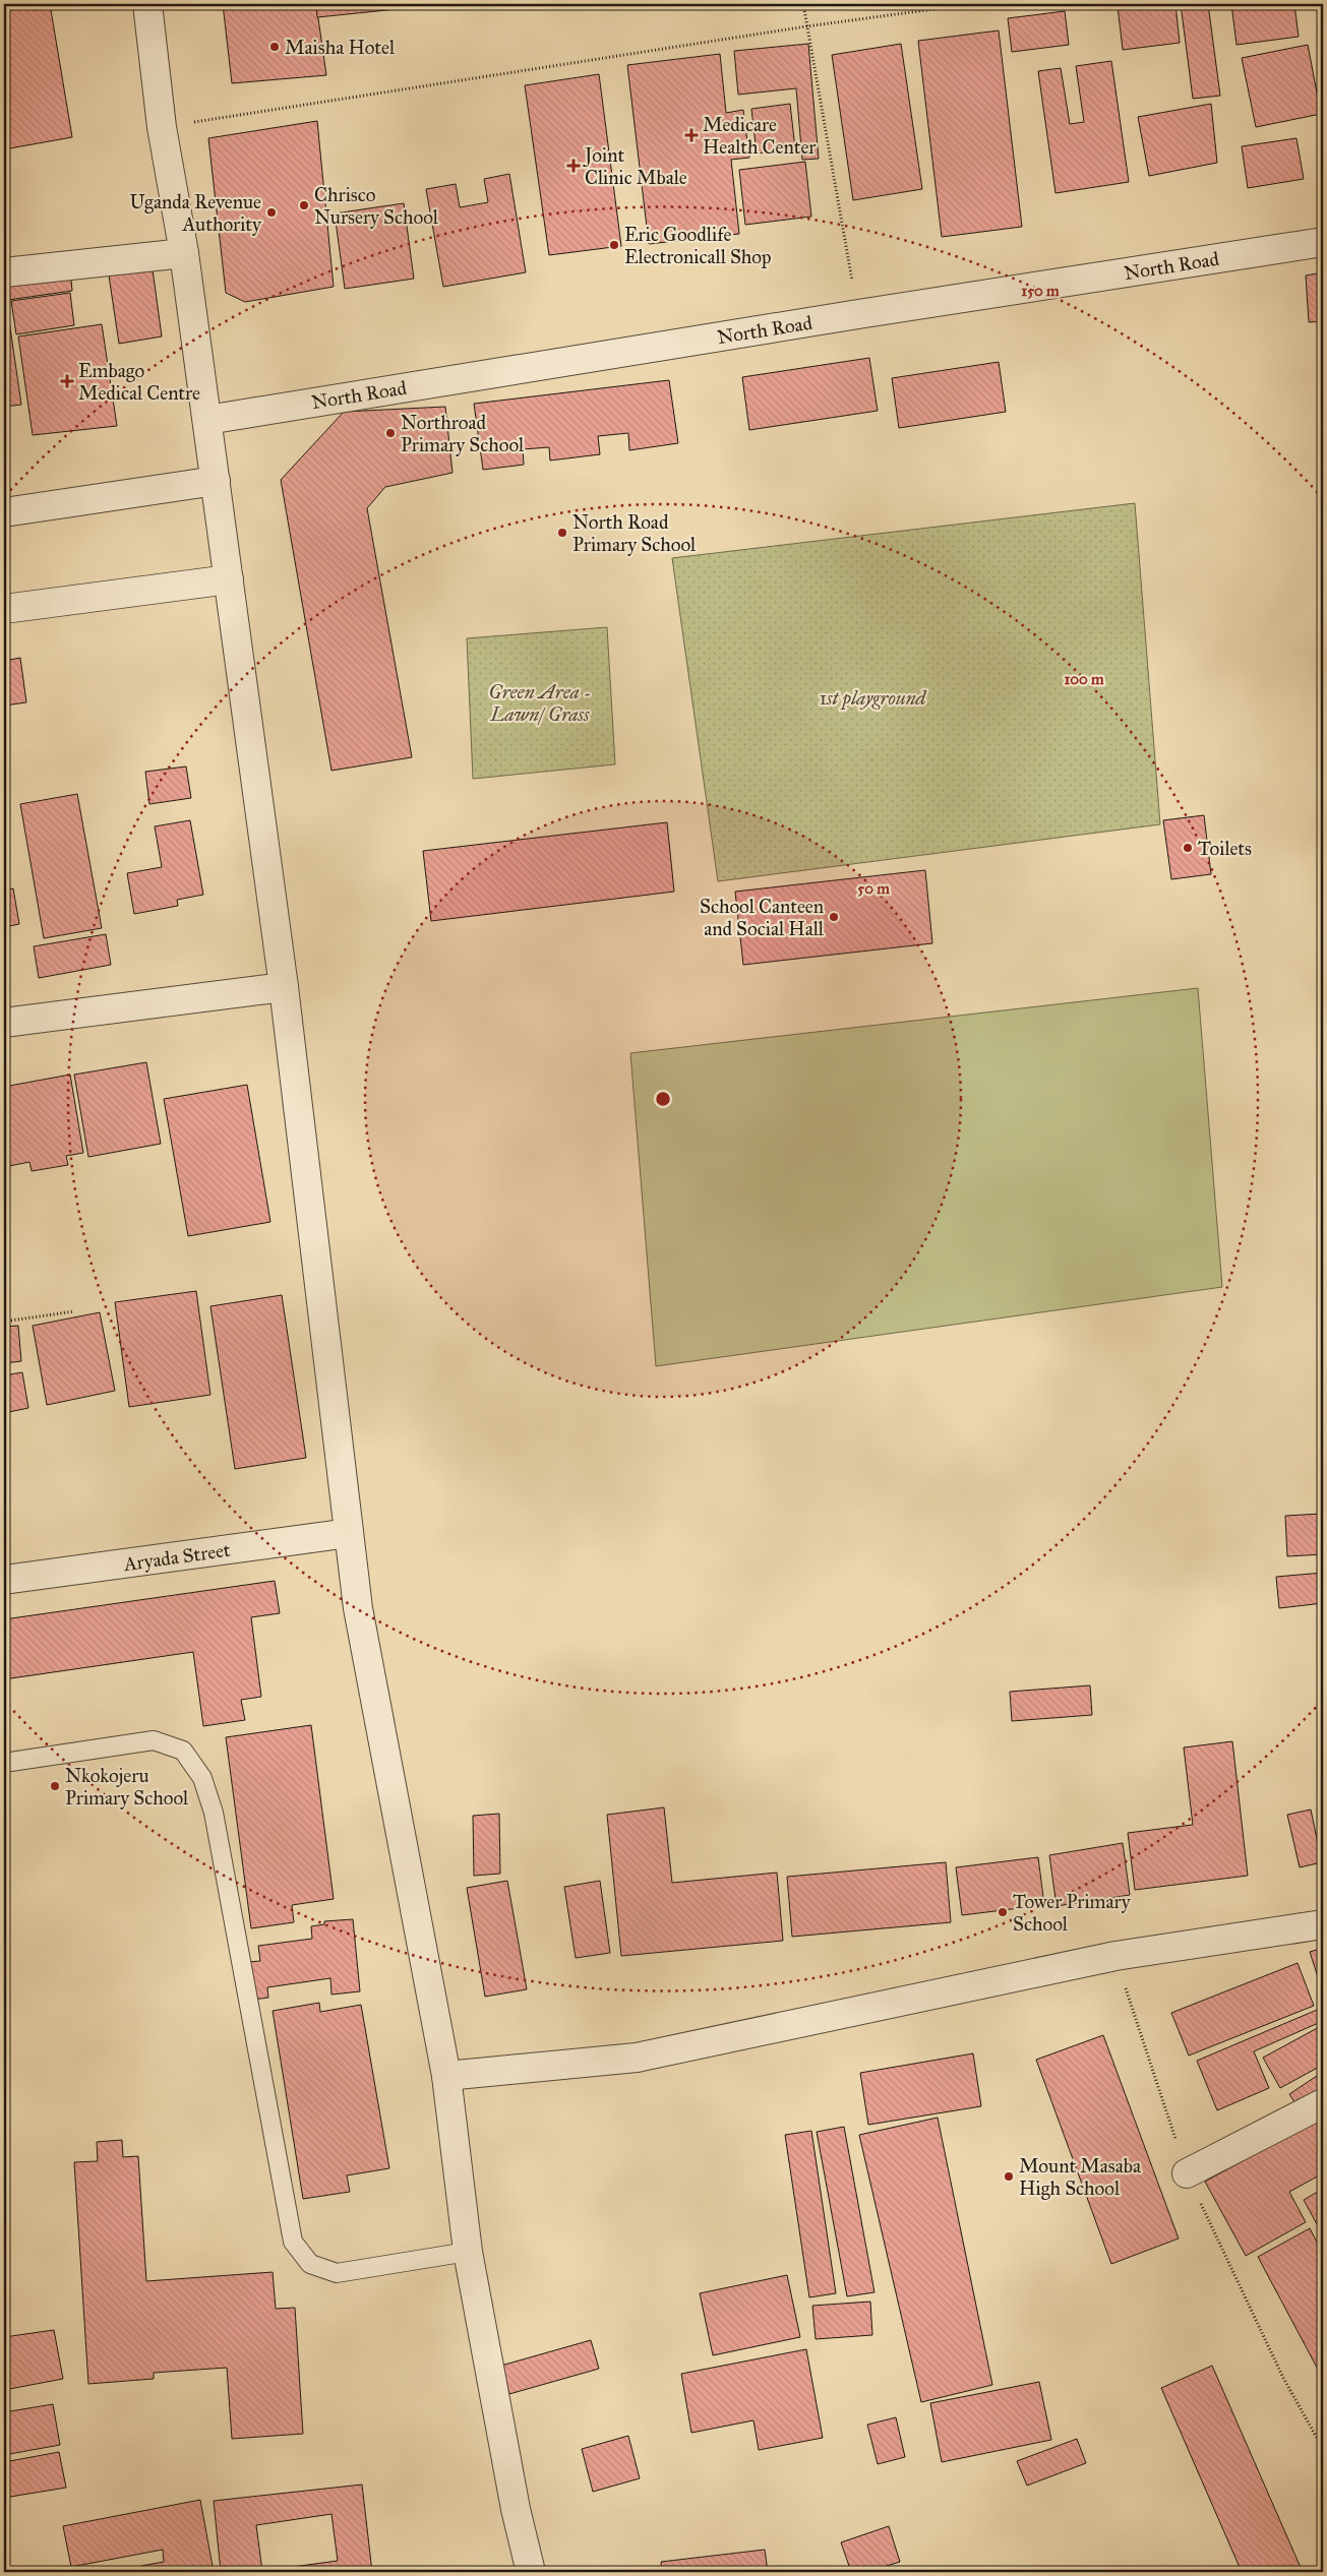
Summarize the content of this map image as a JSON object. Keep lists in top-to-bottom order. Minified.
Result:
{"streets":{"street":["North Road","Aryada Street"]},"parks":["Green Area - Lawn/ Grass","1st playground"],"places":{"other":["Maisha Hotel","Chrisco Nursery School","Uganda Revenue Authority","Eric Goodlife Electronicall Shop","Northroad Primary School","North Road Primary School","Toilets","School Canteen and Social Hall","Nkokojeru Primary School","Tower Primary School","Mount Masaba High School"],"health":["Medicare Health Center","Joint Clinic Mbale","Embago Medical Centre"]},"rings":["150 m","100 m","50 m"]}
